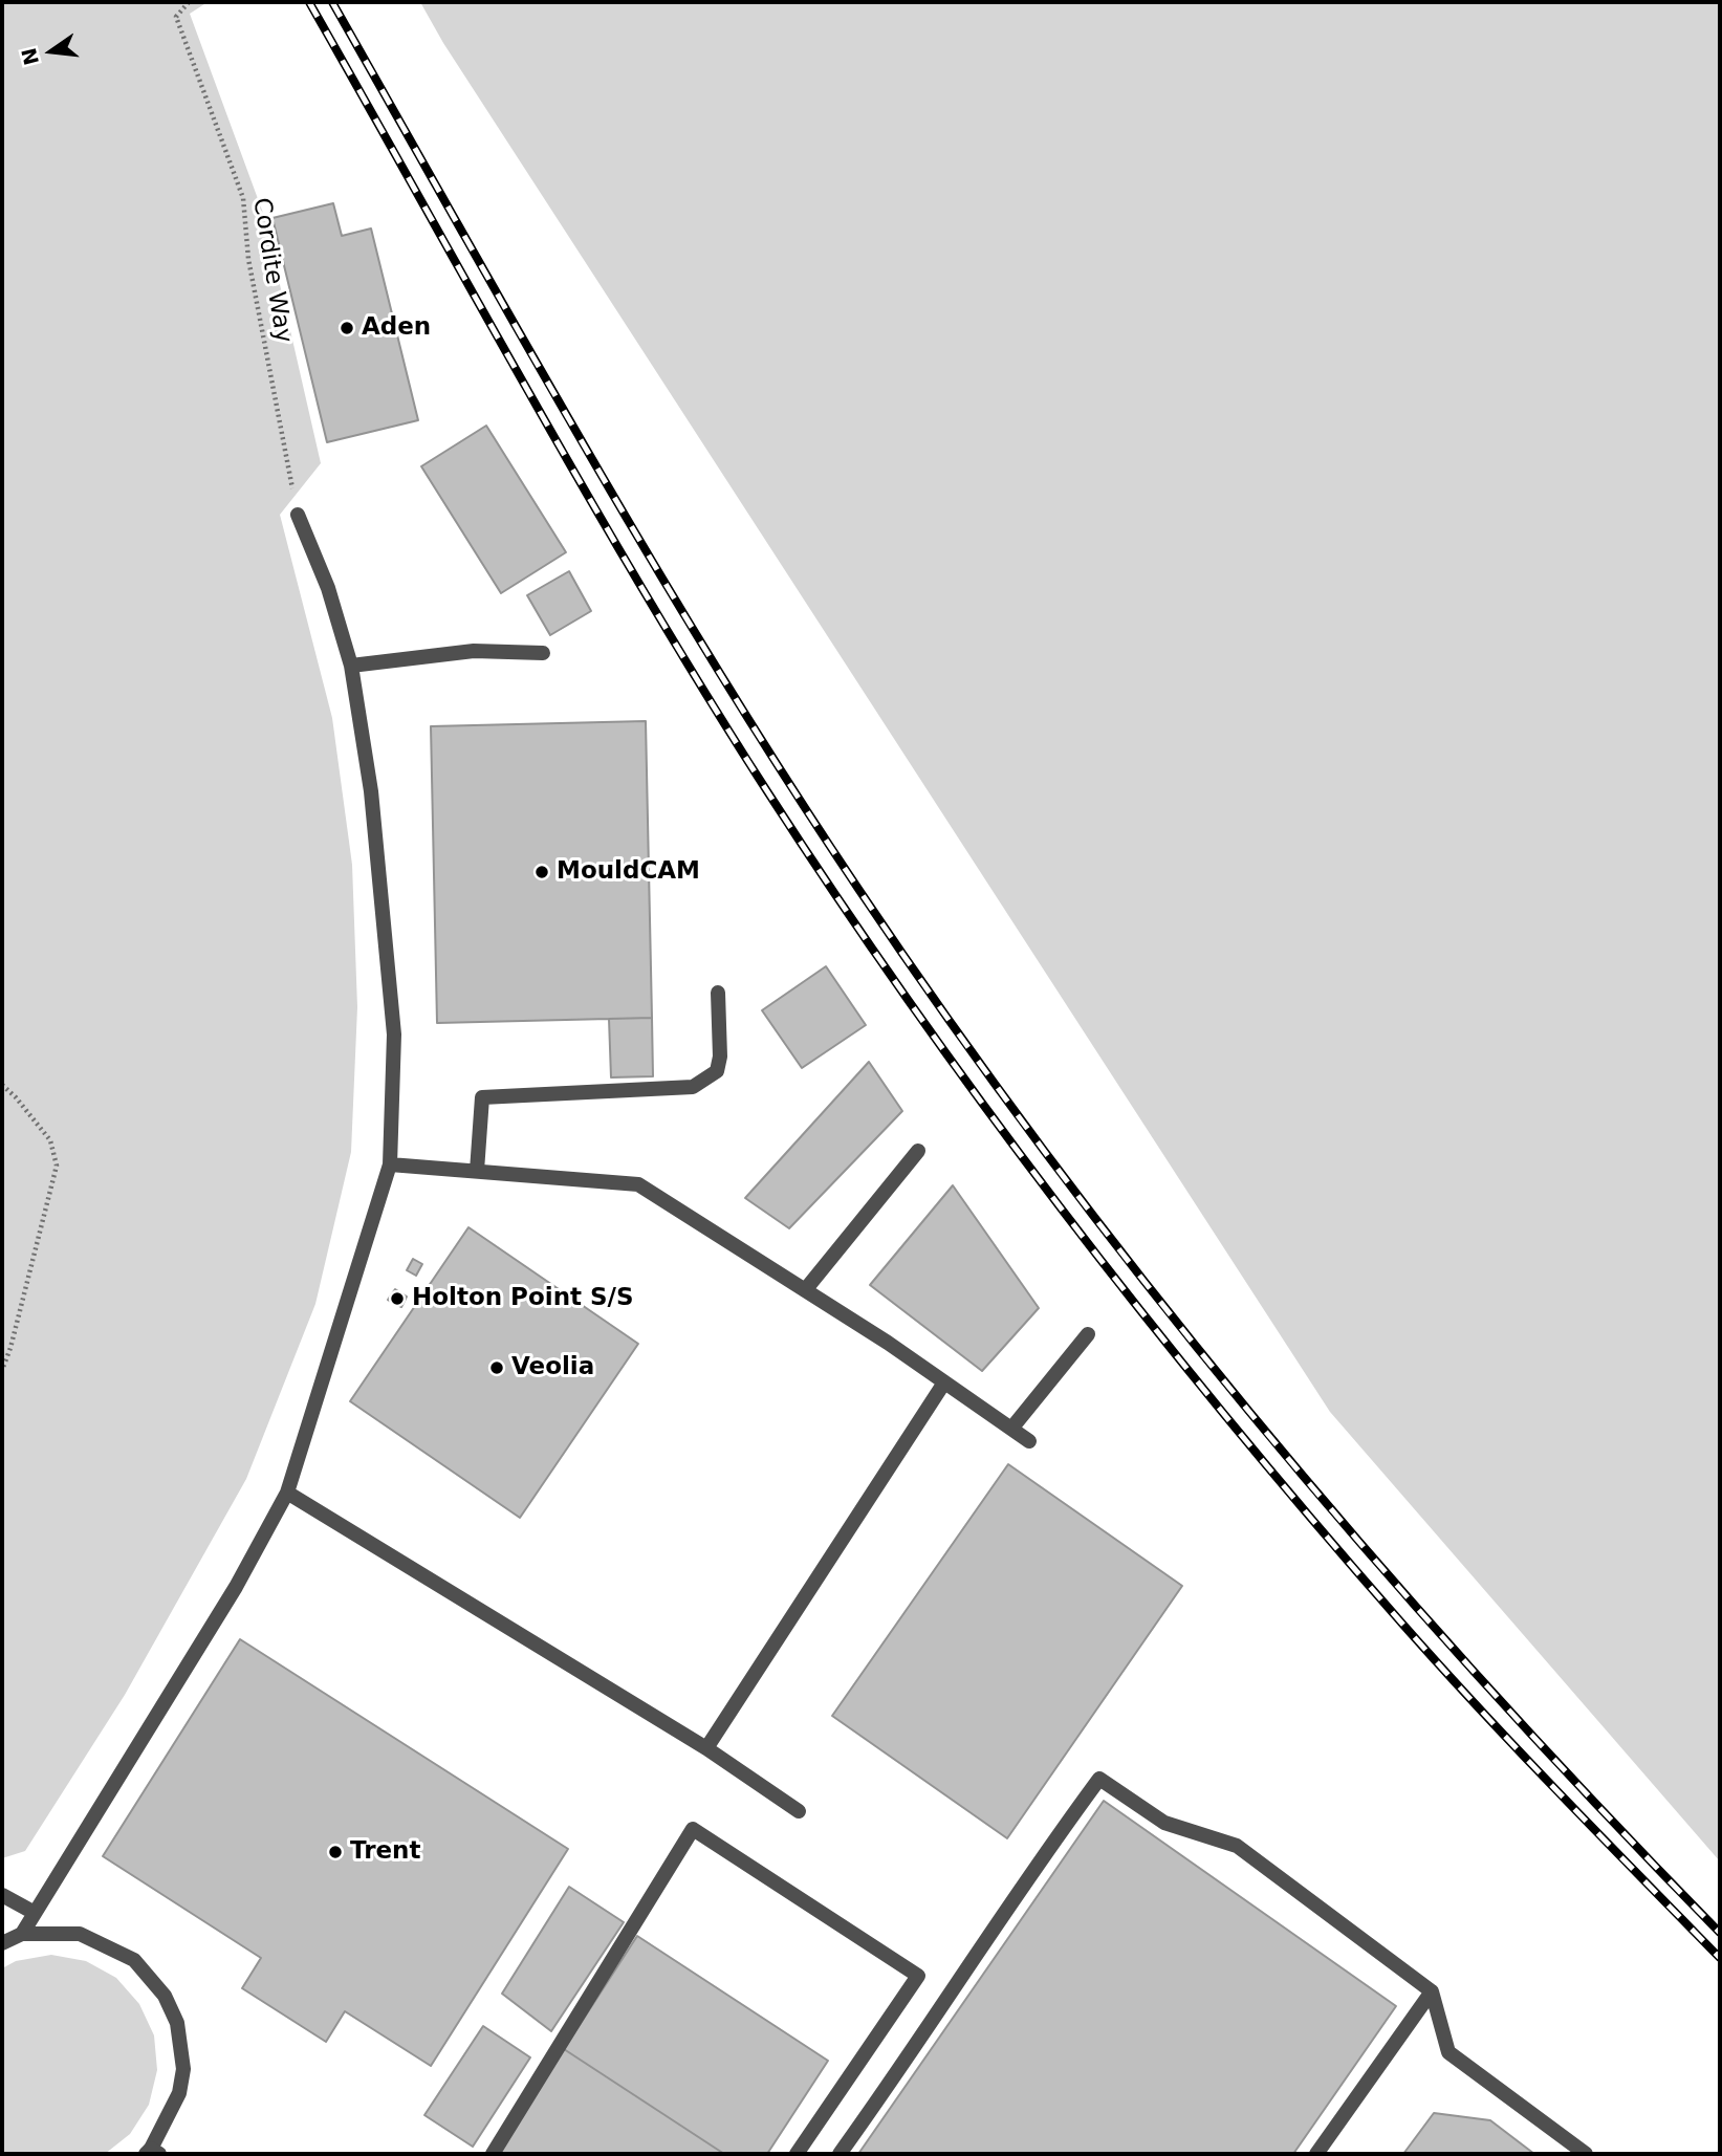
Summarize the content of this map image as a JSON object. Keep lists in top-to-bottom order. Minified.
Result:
{"streets":{"path":["Cordite Way"]},"places":["Aden","MouldCAM","Holton Point S/S","Veolia","Trent"],"north":"left"}
